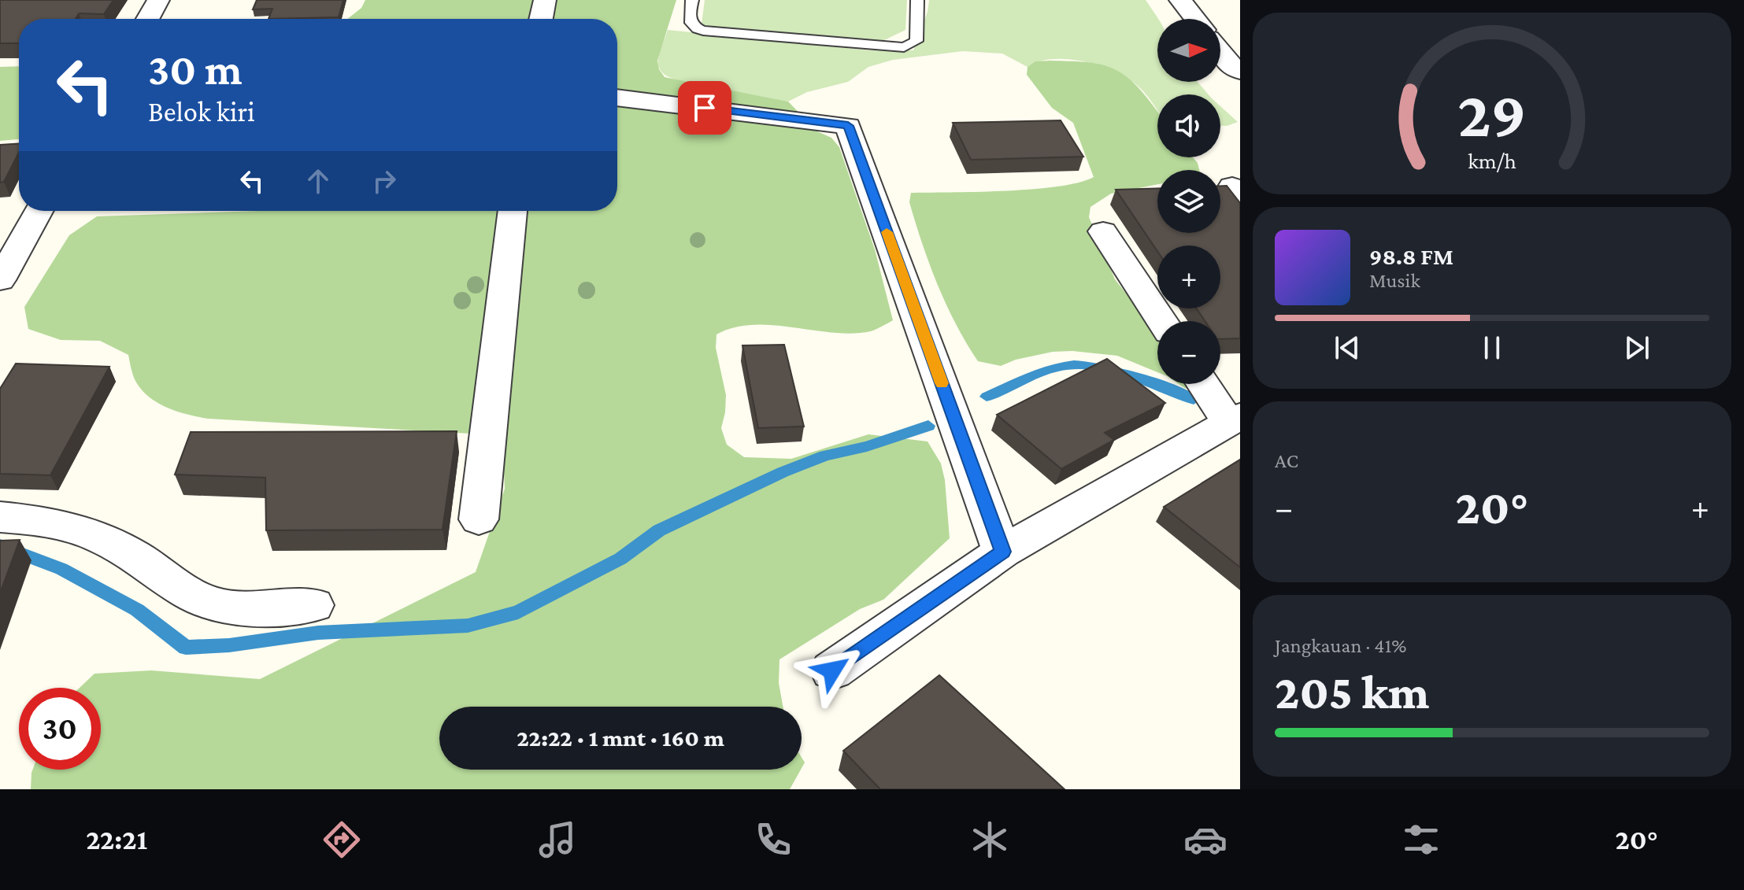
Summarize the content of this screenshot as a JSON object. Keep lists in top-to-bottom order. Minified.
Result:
{"north":"right","page":{"map_buttons":["+","−"],"turn":["30 m","Belok kiri"],"song":["98.8 FM","Musik"],"tile":["AC",["Jangkauan · 41%","205 km"]],"heat":["−","20°","+"],"limit":"30","trip":"22:22 · 1 mnt · 160 m","tabs":["22:21","20°"],"gauge":["29","km/h"]}}
